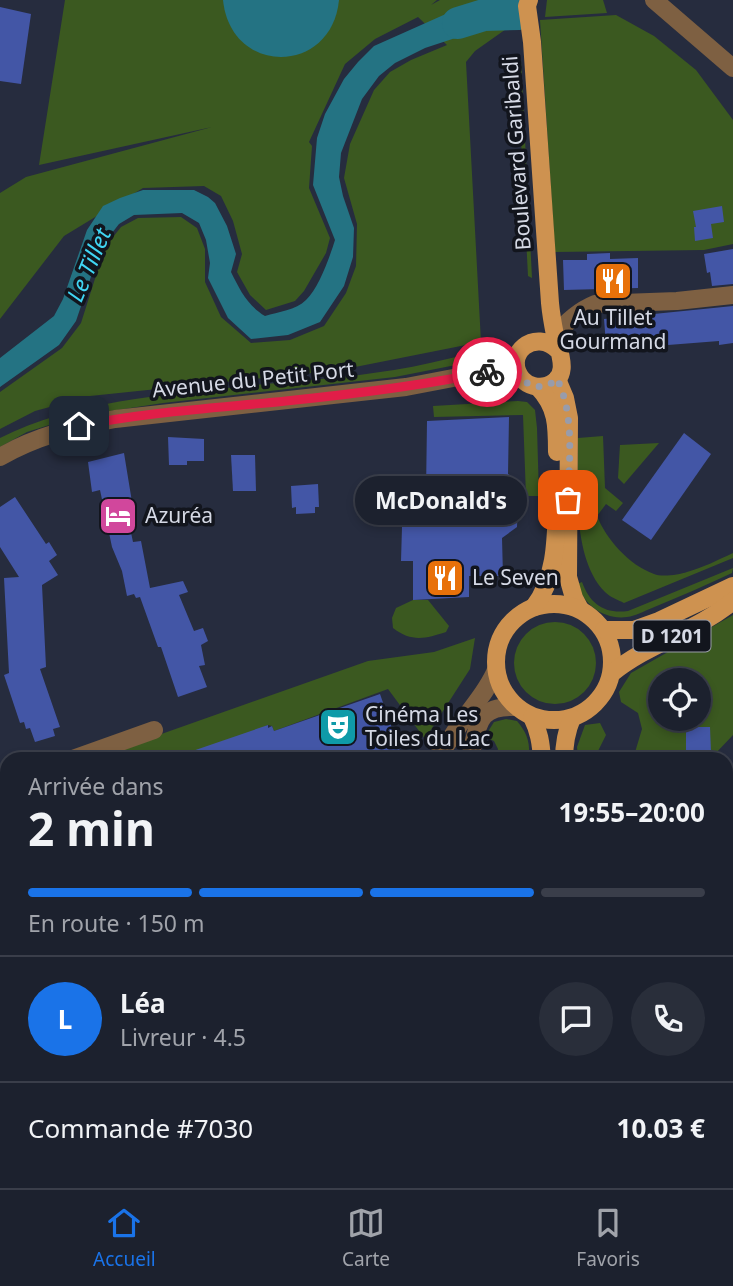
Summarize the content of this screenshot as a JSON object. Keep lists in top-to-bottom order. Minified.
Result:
{"streets":{"main road":["Boulevard Garibaldi","D 1201"],"street":["Avenue du Petit Port"]},"crossings":[["Boulevard Garibaldi","Avenue du Petit Port"]],"water":["Le Tillet"],"places":{"restaurant":["Au Tillet Gourmand","Le Seven"],"other":["McDonald's"],"hotel":["Azuréa"],"theatre":["Cinéma Les Toiles du Lac"]},"page":{"bubble":"McDonald's","heading":["2 min","Arrivée dans","19:55–20:00"],"panel":["Léa","Livreur · 4.5","Commande #7030","10.03 €"],"bar":"En route · 150 m","round":"L","tabs":["Accueil","Carte","Favoris"]}}
